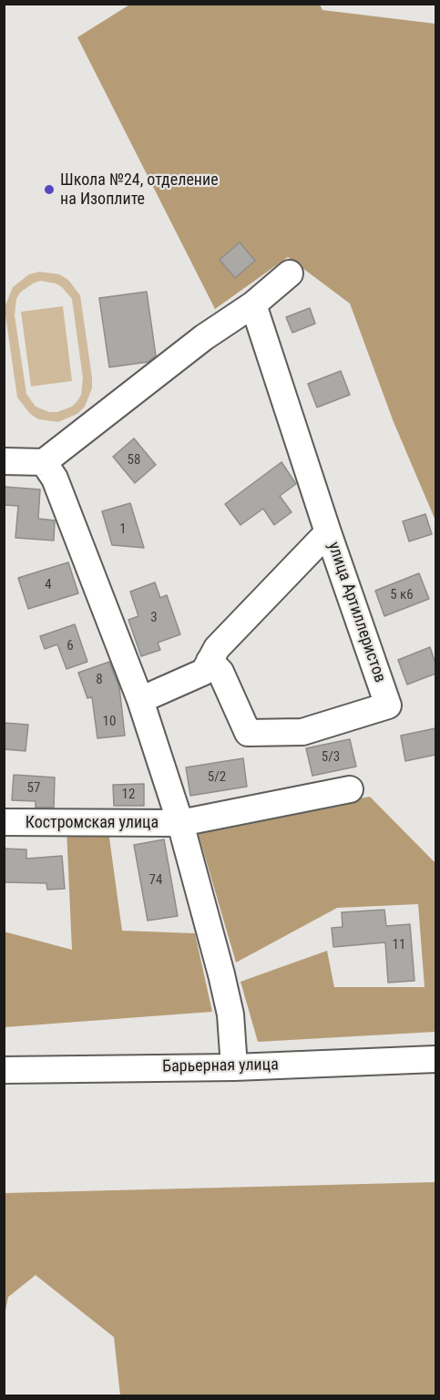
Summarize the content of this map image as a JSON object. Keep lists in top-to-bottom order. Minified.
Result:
{"streets":{"street":["улица Артиллеристов","Костромская улица","Барьерная улица"]},"places":["Школа №24, отделение на Изоплите"],"house_numbers":["58","1","4","5 к6","3","6","8","10","5/3","5/2","57","12","74","11"]}
